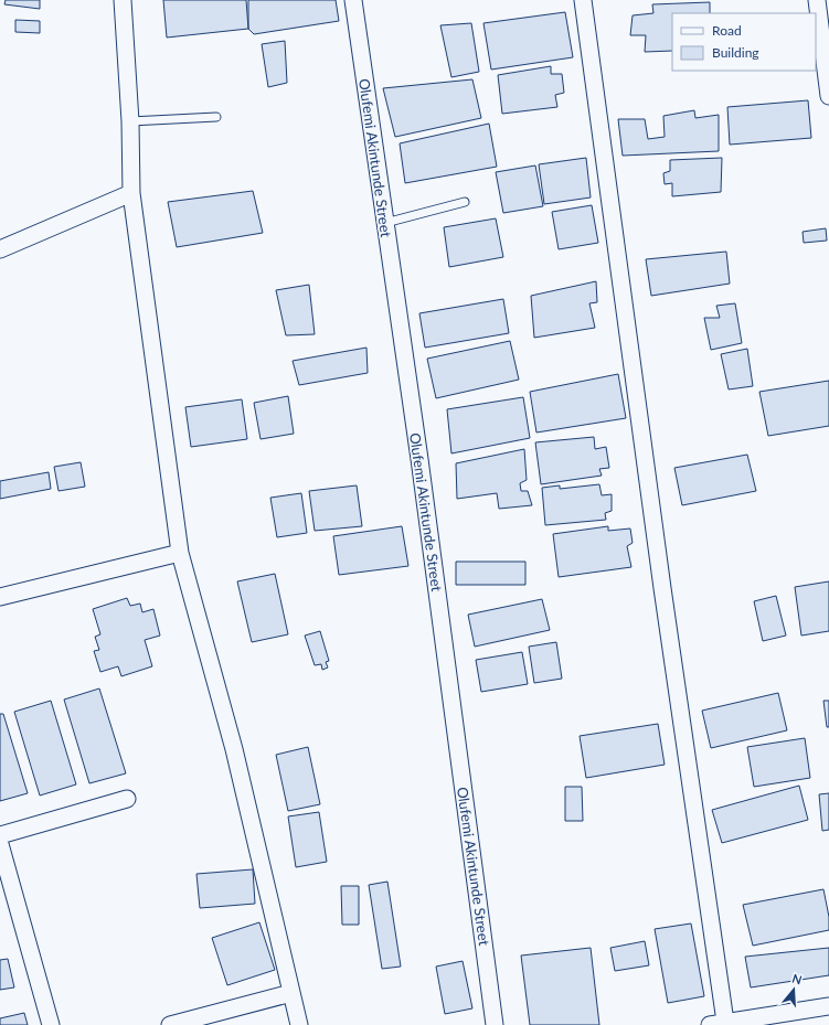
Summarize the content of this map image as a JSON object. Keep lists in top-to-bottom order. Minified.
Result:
{"streets":{"street":["Olufemi Akintunde Street"]},"legend":["Road","Building"],"north":"top"}
